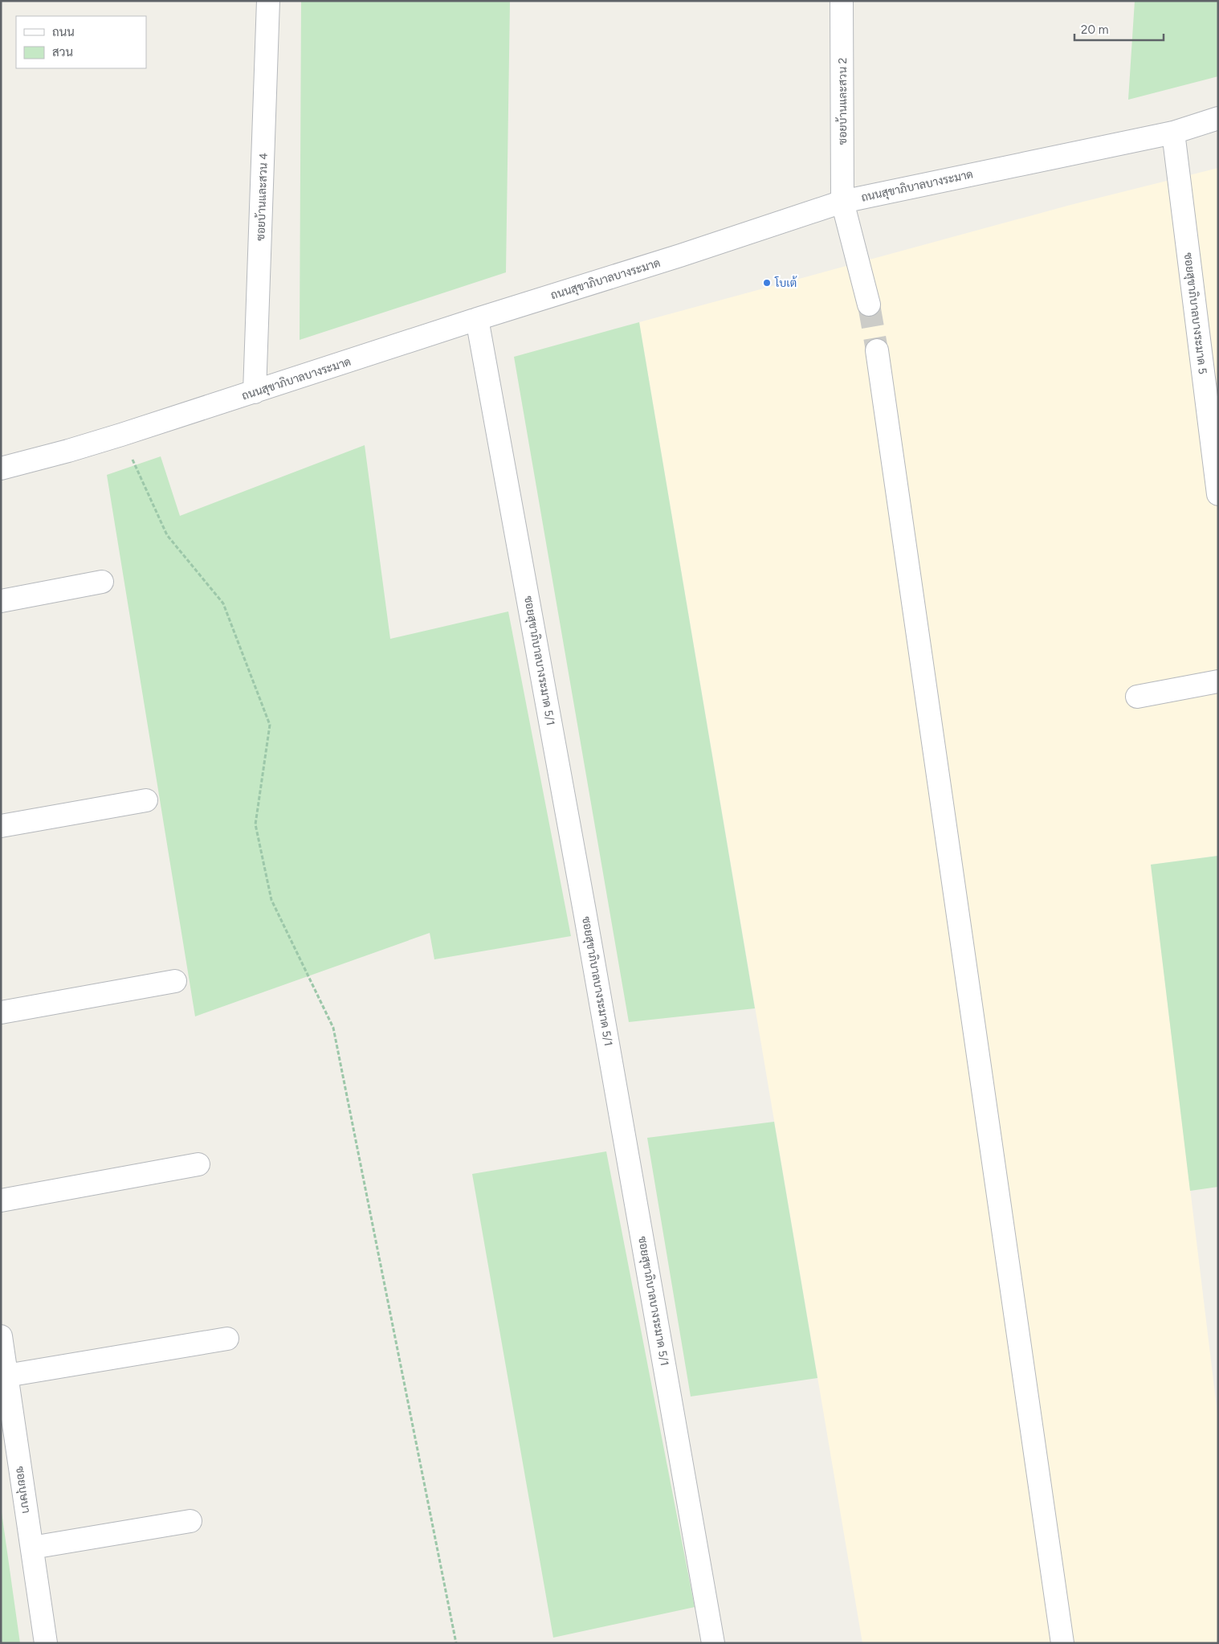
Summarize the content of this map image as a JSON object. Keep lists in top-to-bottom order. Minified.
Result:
{"streets":{"street":["ซอยบ้านและสวน 2","ถนนสุขาภิบาลบางระมาด","ซอยบ้านและสวน 4","ซอยสุขาภิบาลบางระมาด 5","ซอยสุขาภิบาลบางระมาด 5/1","ซอยบุษบา"]},"crossings":[["ซอยบ้านและสวน 2","ถนนสุขาภิบาลบางระมาด"],["ถนนสุขาภิบาลบางระมาด","ซอยบ้านและสวน 4"],["ถนนสุขาภิบาลบางระมาด","ซอยสุขาภิบาลบางระมาด 5"],["ถนนสุขาภิบาลบางระมาด","ซอยสุขาภิบาลบางระมาด 5/1"]],"places":["โบเต้"],"legend":["ถนน","สวน"],"scale_bar":"20 m"}
